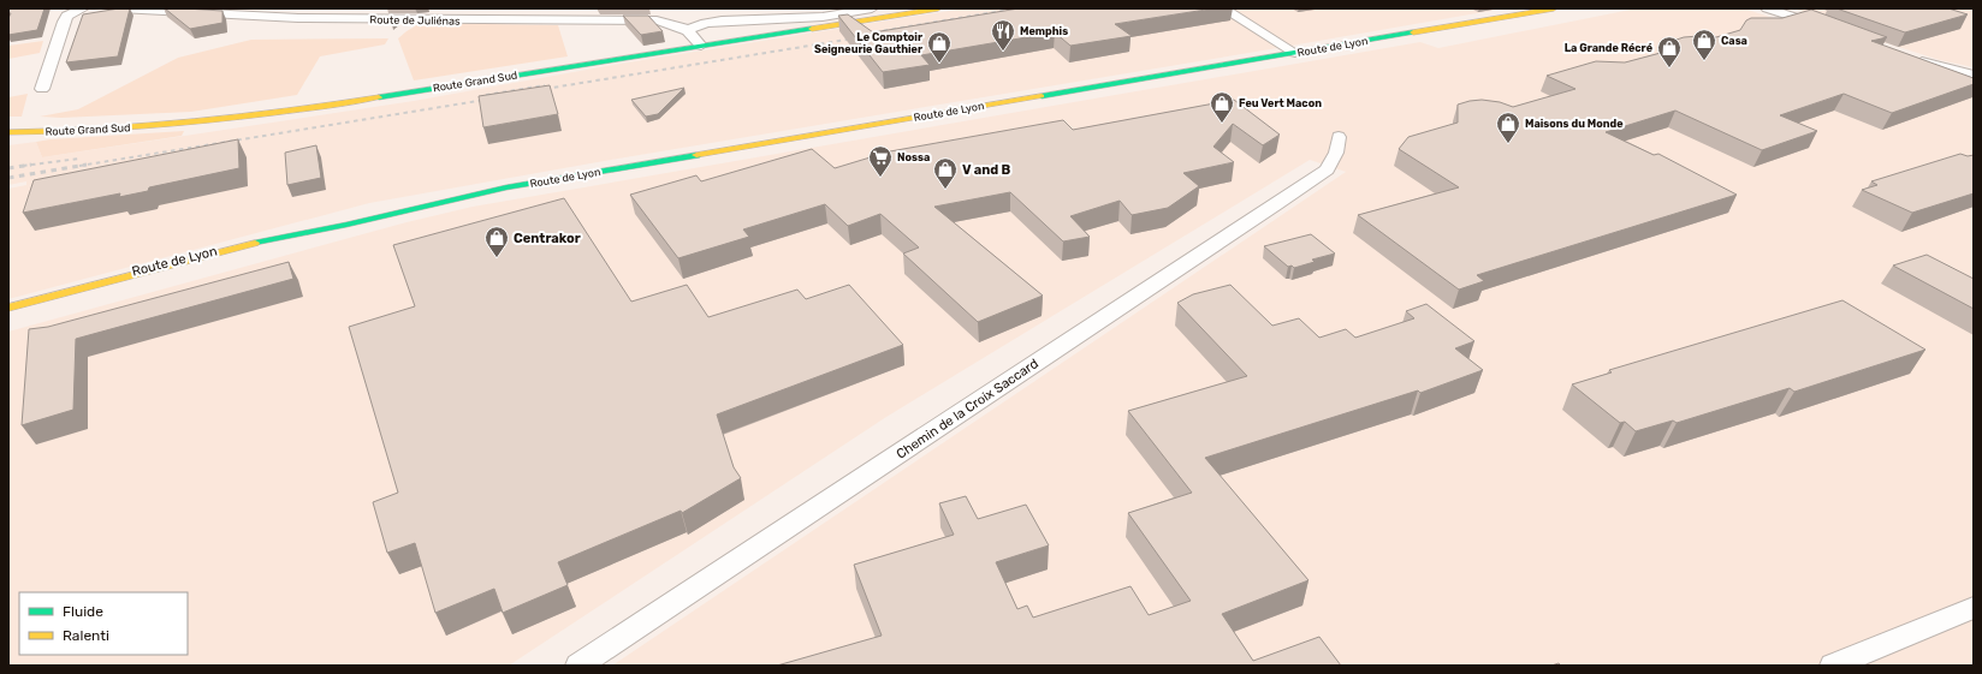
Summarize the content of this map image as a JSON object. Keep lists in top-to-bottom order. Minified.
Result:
{"streets":{"main road":["Route de Lyon","Route Grand Sud"],"street":["Route de Juliénas","Chemin de la Croix Saccard"]},"crossings":[["Route de Juliénas","Route Grand Sud"]],"places":{"restaurant":["Memphis"],"shop":["Casa","Le Comptoir Seigneurie Gauthier","La Grande Récré","Feu Vert Macon","Maisons du Monde","V and B","Centrakor"],"supermarket":["Nossa"]},"legend":["Fluide","Ralenti"]}
